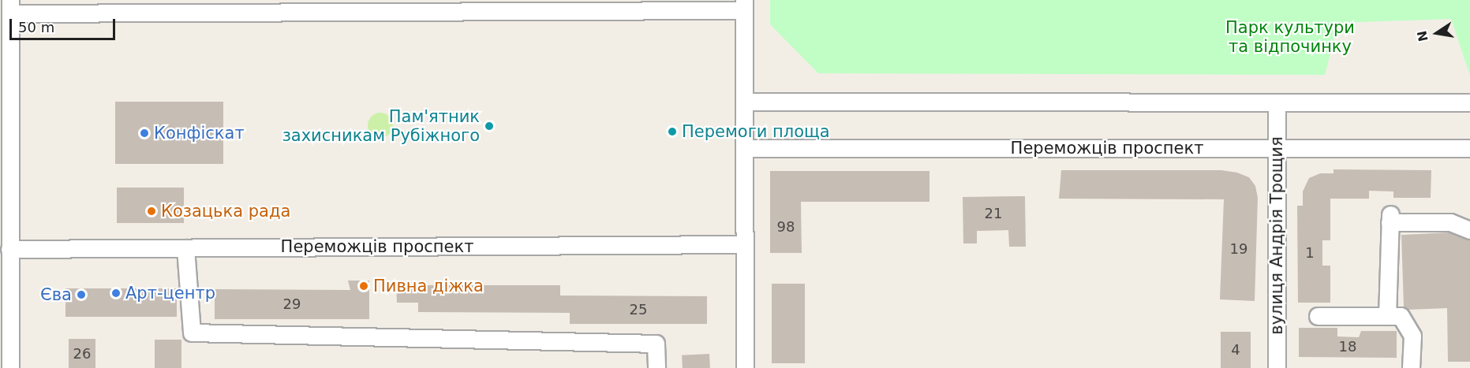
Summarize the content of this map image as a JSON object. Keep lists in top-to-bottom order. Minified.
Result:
{"streets":{"street":["Переможців проспект","вулиця Андрія Трощия"]},"crossings":[["Переможців проспект","вулиця Андрія Трощия"]],"parks":["Парк культури та відпочинку"],"places":["Пам'ятник захисникам Рубіжного","Перемоги площа","Конфіскат","Козацька рада","Пивна діжка","Арт-центр","Єва"],"house_numbers":["21","98","19","1","29","25","18","4","26"],"scale_bar":"50 m","north":"left"}
